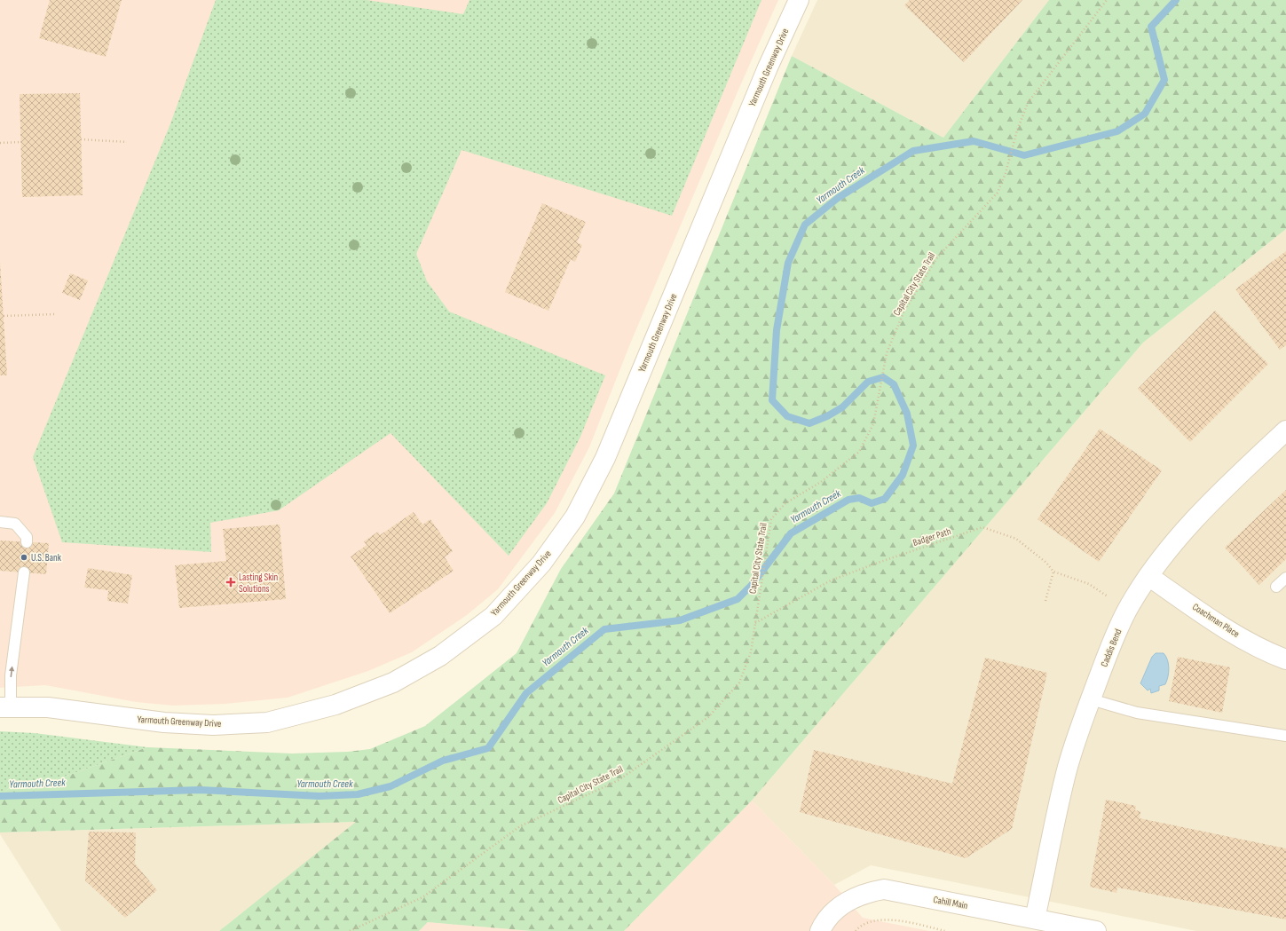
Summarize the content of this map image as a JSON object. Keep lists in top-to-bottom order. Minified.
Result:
{"streets":{"street":["Yarmouth Greenway Drive","Coachman Place","Caddis Bend","Cahill Main"],"path":["Capital City State Trail","Badger Path"]},"crossings":[["Capital City State Trail","Badger Path"],["Coachman Place","Caddis Bend"],["Caddis Bend","Cahill Main"]],"water":["Yarmouth Creek"],"places":{"other":["U.S. Bank"],"health":["Lasting Skin Solutions"]}}
